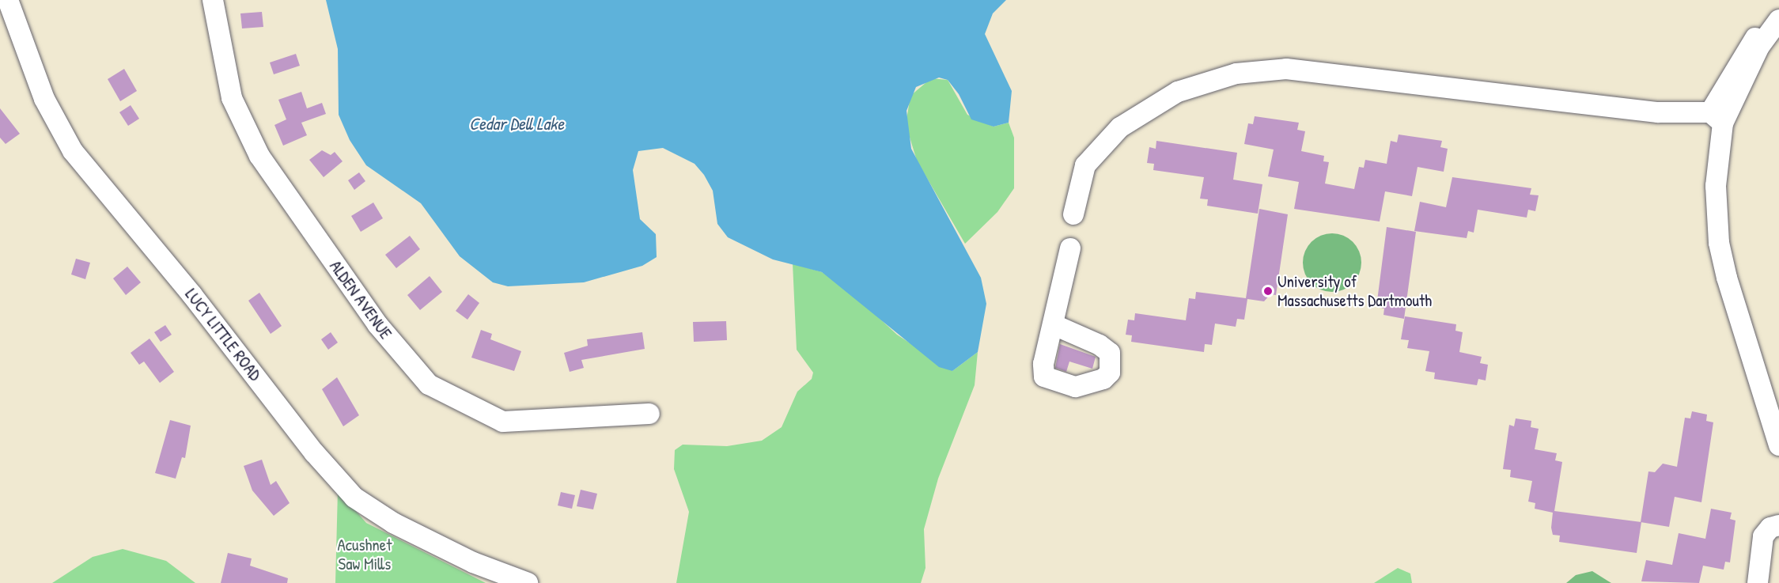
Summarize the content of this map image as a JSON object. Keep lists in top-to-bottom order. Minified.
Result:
{"streets":{"street":["ALDEN AVENUE","LUCY LITTLE ROAD"]},"water":["Cedar Dell Lake"],"parks":["Acushnet Saw Mills"],"places":["University of Massachusetts Dartmouth"]}
